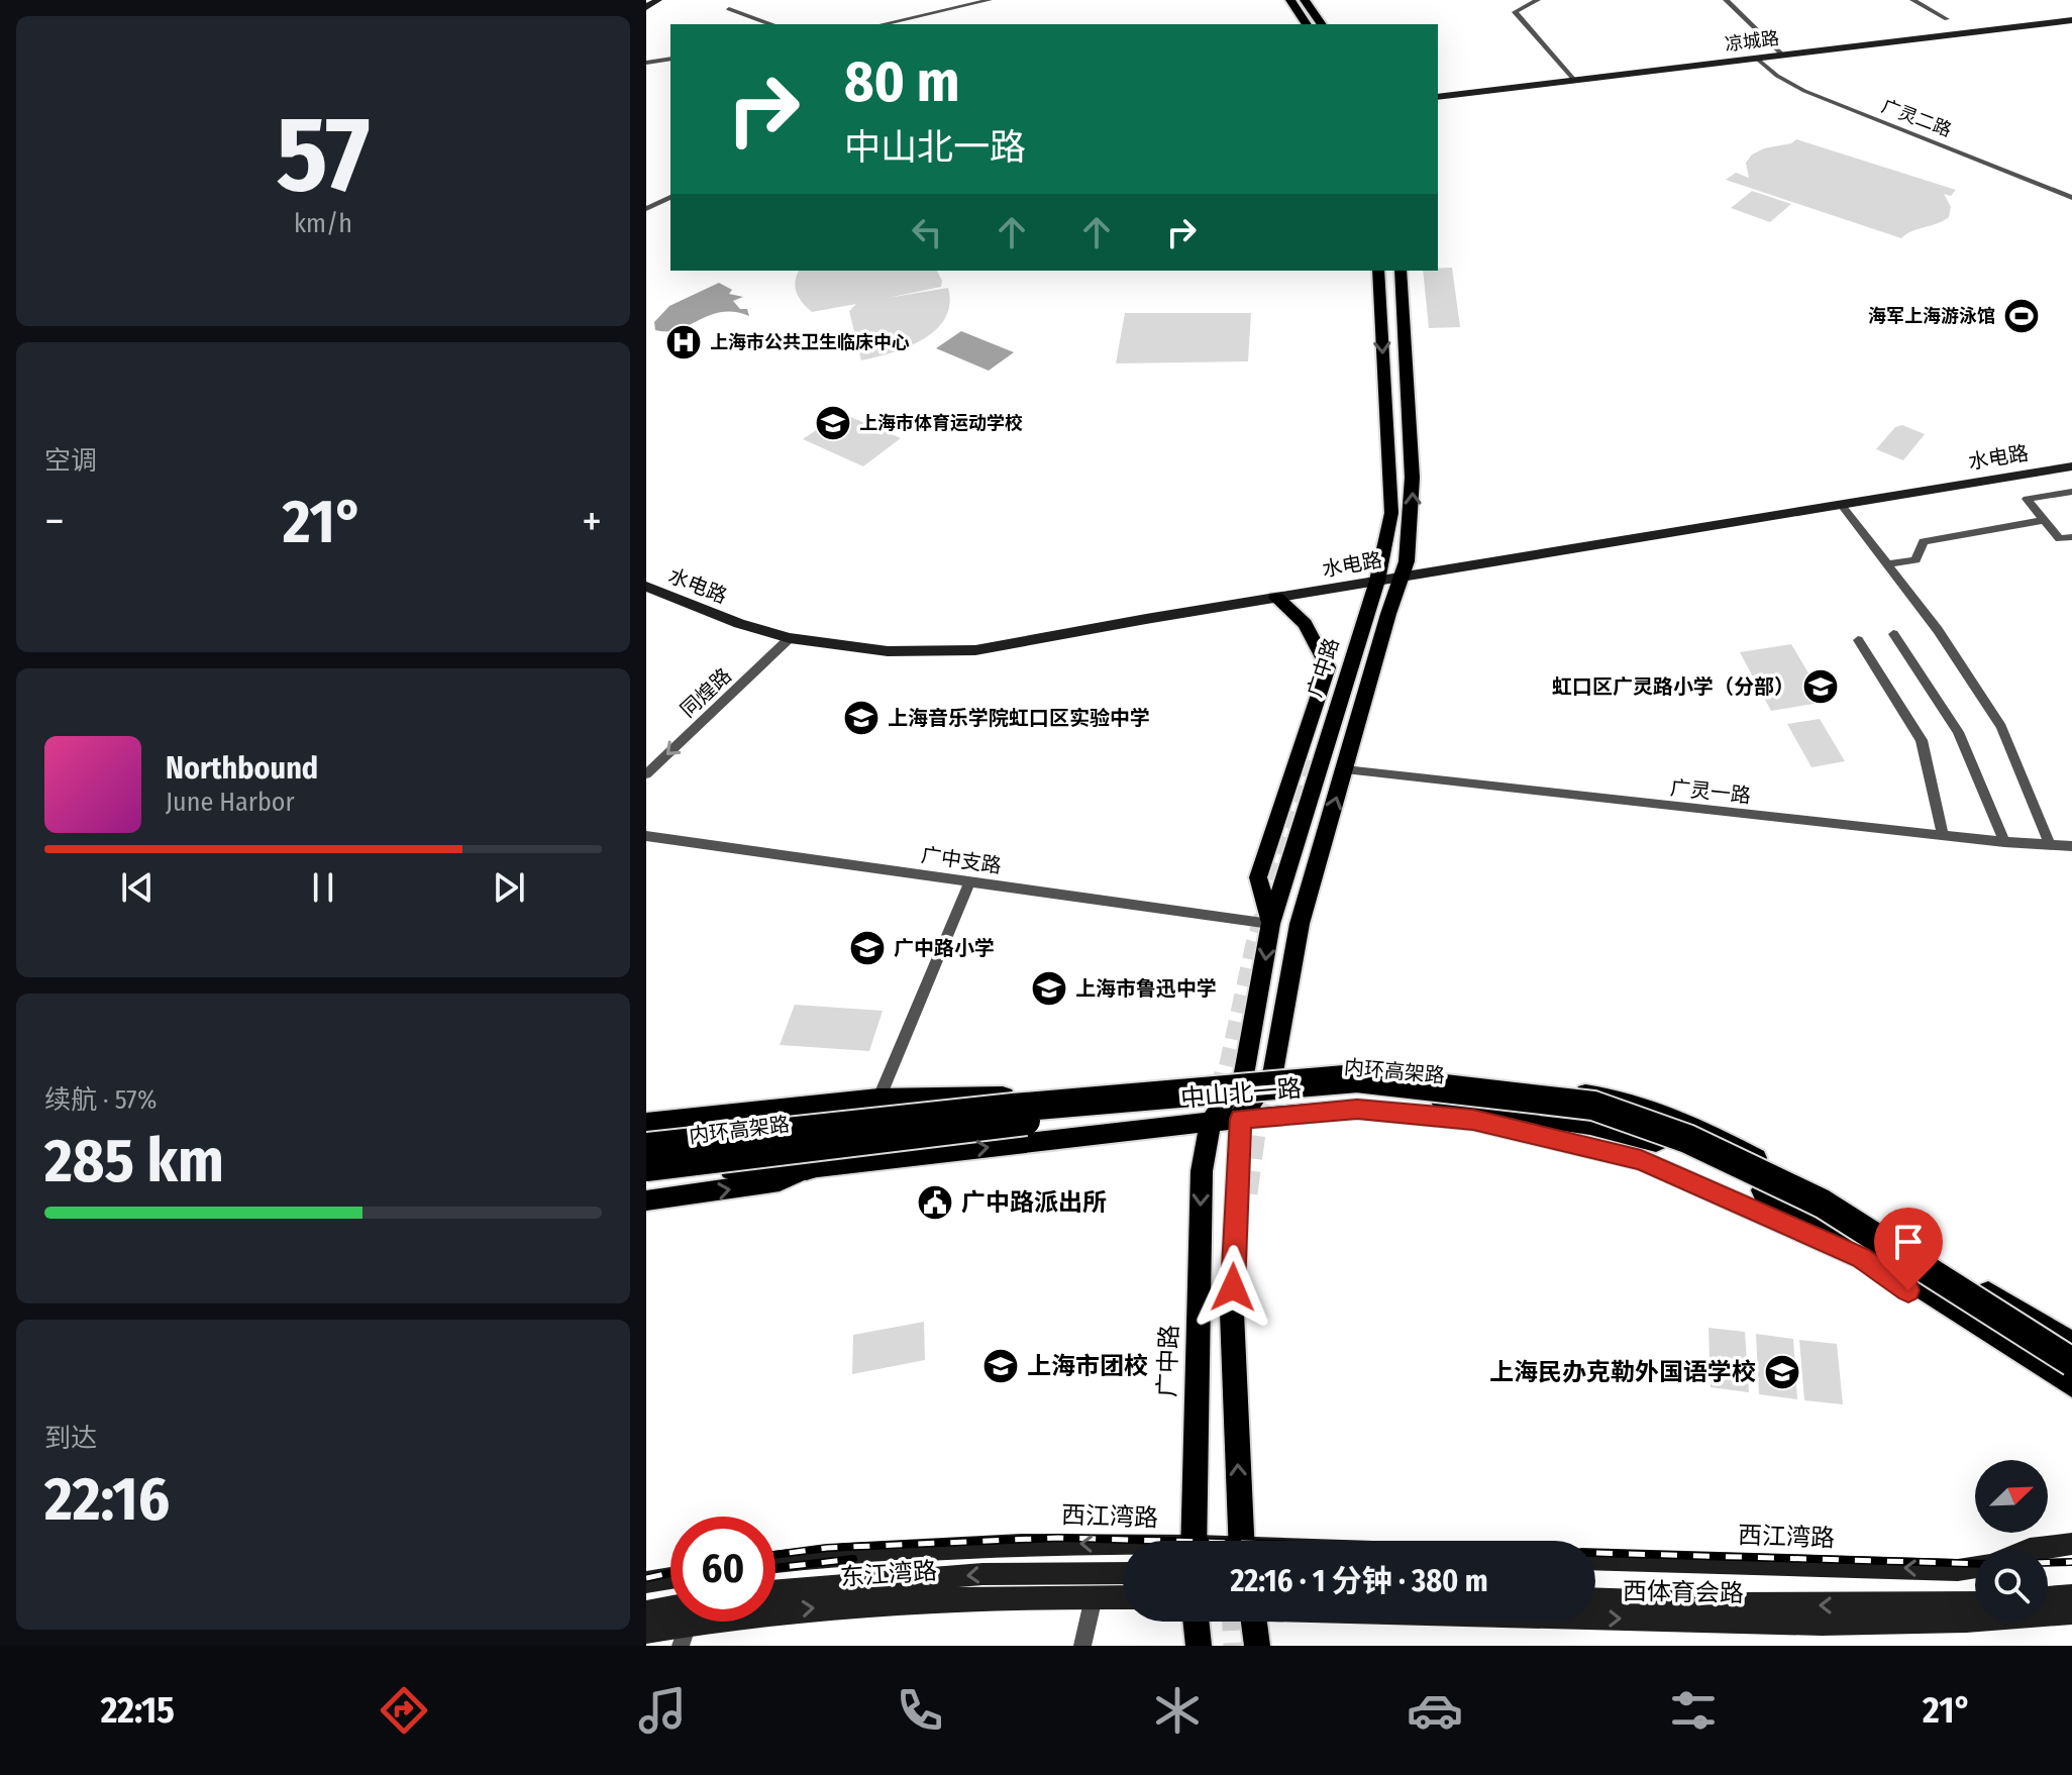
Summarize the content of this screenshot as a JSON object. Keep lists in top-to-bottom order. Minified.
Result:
{"streets":{"highway":["内环高架路"],"main road":["凉城路","水电路","广中路","中山北一路","西江湾路","东江湾路","西体育会路"],"street":["广灵二路","同煌路","广灵一路","广中支路"]},"crossings":[["凉城路","广灵二路"],["水电路","广中路"],["水电路","同煌路"],["广中路","广中支路"],["广中路","中山北一路"]],"one_way":["同煌路","西江湾路"],"places":{"sports":["海军上海游泳馆"],"hospital":["上海市公共卫生临床中心"],"school or university":["上海市体育运动学校","虹口区广灵路小学（分部）","上海音乐学院虹口区实验中学","广中路小学","上海市鲁迅中学","上海市团校","上海民办克勒外国语学校"],"public building":["广中路派出所"]},"north":"top right","page":{"tile":[["57","km/h"],"空调",["续航 · 57%","285 km"],["到达","22:16"]],"turn":["80 m","中山北一路"],"heat":["−","21°","+"],"song":["Northbound","June Harbor"],"limit":"60","trip":"22:16 · 1 分钟 · 380 m","tabs":["22:15","21°"]}}
